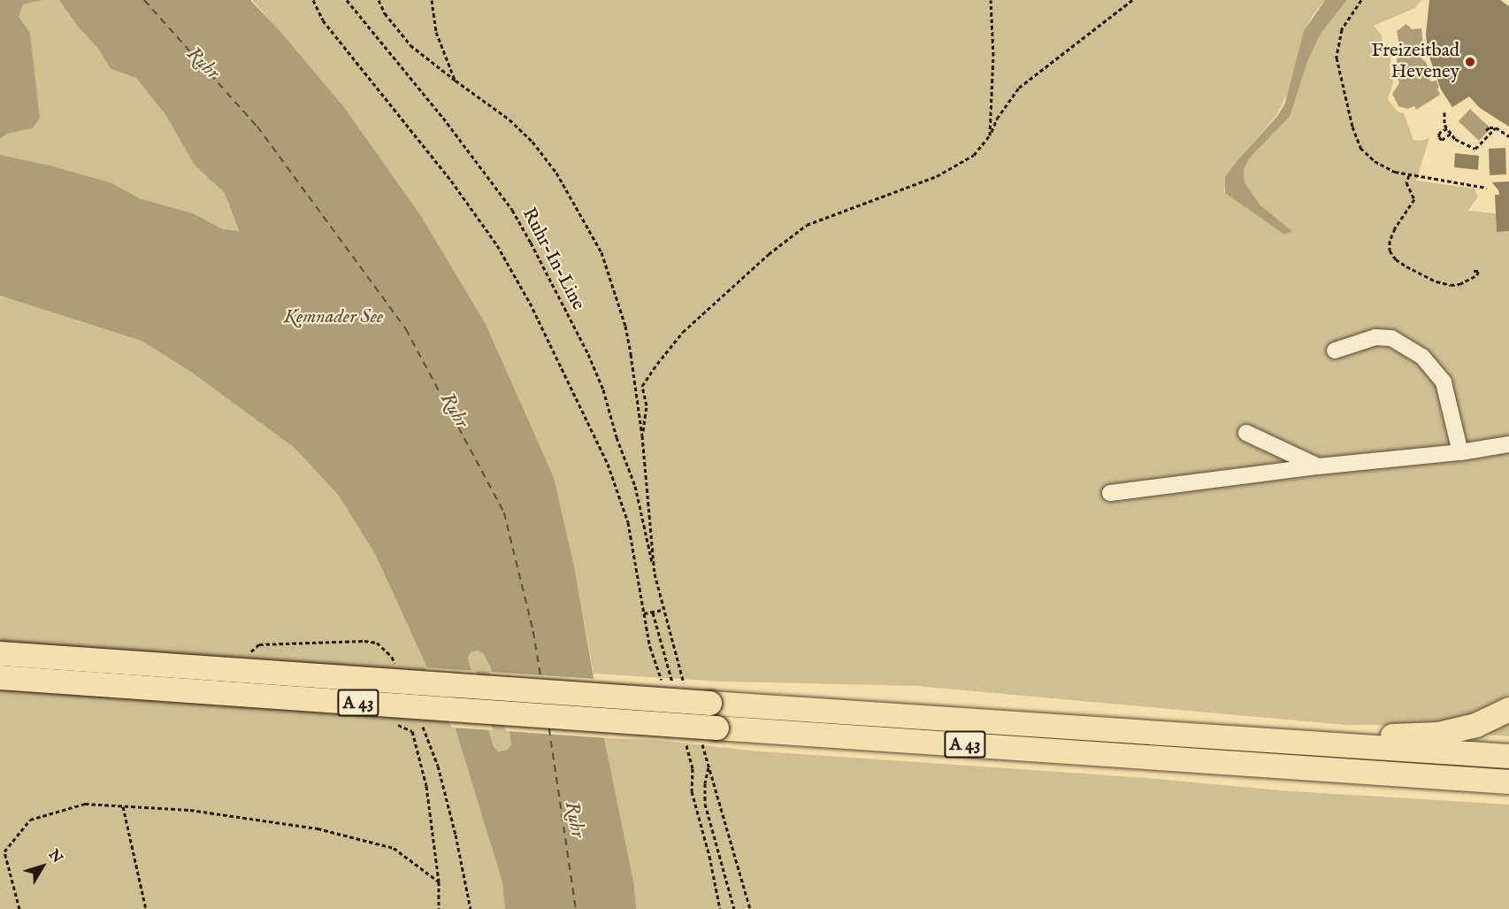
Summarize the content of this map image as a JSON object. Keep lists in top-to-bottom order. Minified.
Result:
{"streets":{"highway":["A 43"],"path":["Ruhr-In-Line"]},"water":["Ruhr","Kemnader See"],"places":["Freizeitbad Heveney"],"north":"top right"}
